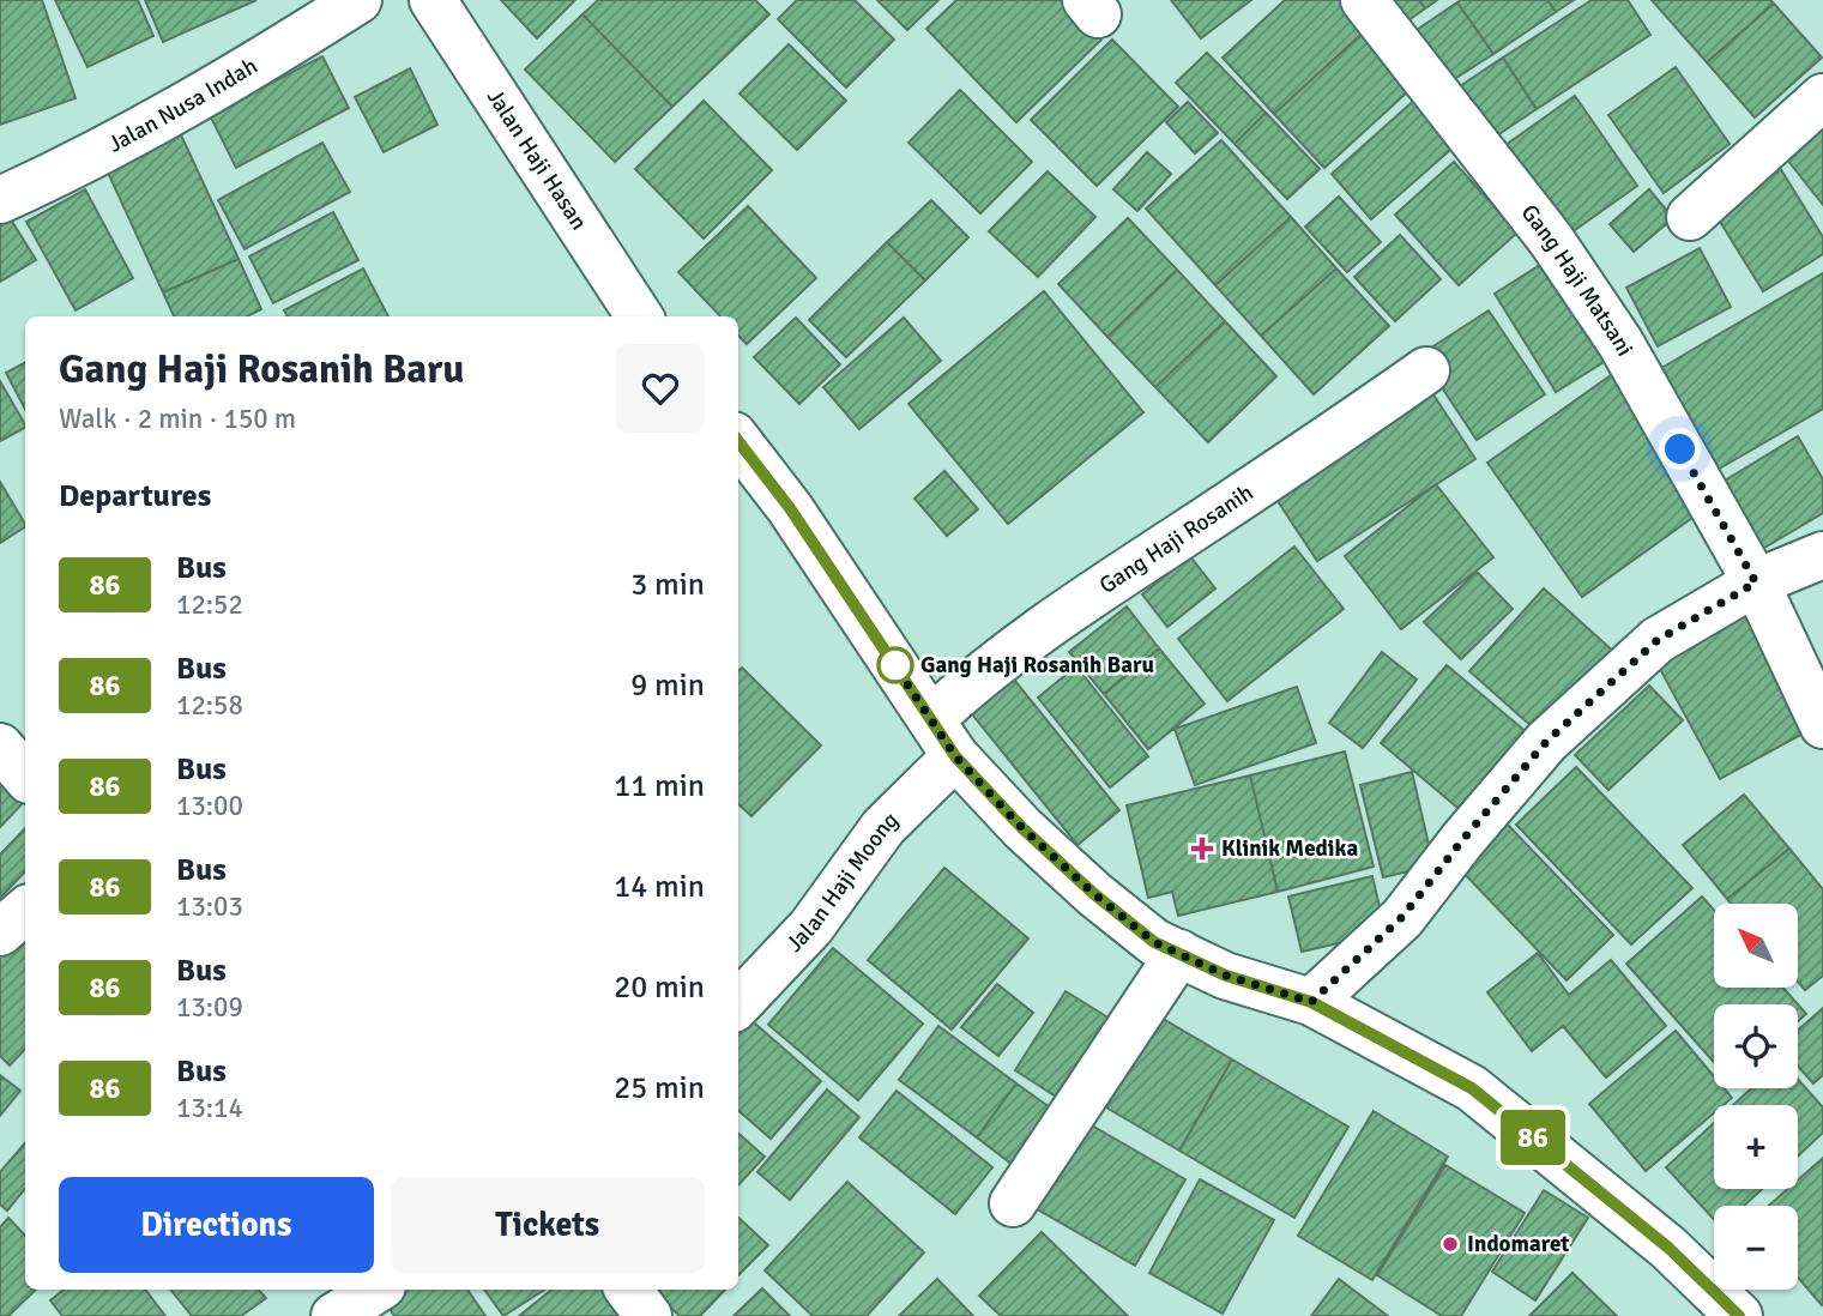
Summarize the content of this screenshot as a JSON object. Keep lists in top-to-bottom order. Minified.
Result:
{"streets":{"street":["Jalan Nusa Indah","Jalan Haji Hasan","Gang Haji Matsani","Gang Haji Rosanih","Jalan Haji Moong"]},"crossings":[["Gang Haji Rosanih","Jalan Haji Moong"]],"places":{"other":["Gang Haji Rosanih Baru","Indomaret"],"health":["Klinik Medika"]},"lines":["bus line 86"],"north":"top left","page":{"on_map":"86","heading":[["Gang Haji Rosanih Baru","Walk · 2 min · 150 m"],"Departures"],"list":[{"mark":"86","name":"Bus","note":"12:52","value":"3 min"},{"mark":"86","name":"Bus","note":"12:58","value":"9 min"},{"mark":"86","name":"Bus","note":"13:00","value":"11 min"},{"mark":"86","name":"Bus","note":"13:03","value":"14 min"},{"mark":"86","name":"Bus","note":"13:09","value":"20 min"},{"mark":"86","name":"Bus","note":"13:14","value":"25 min"}],"map_buttons":["+","−"],"buttons":["Directions","Tickets"]}}
